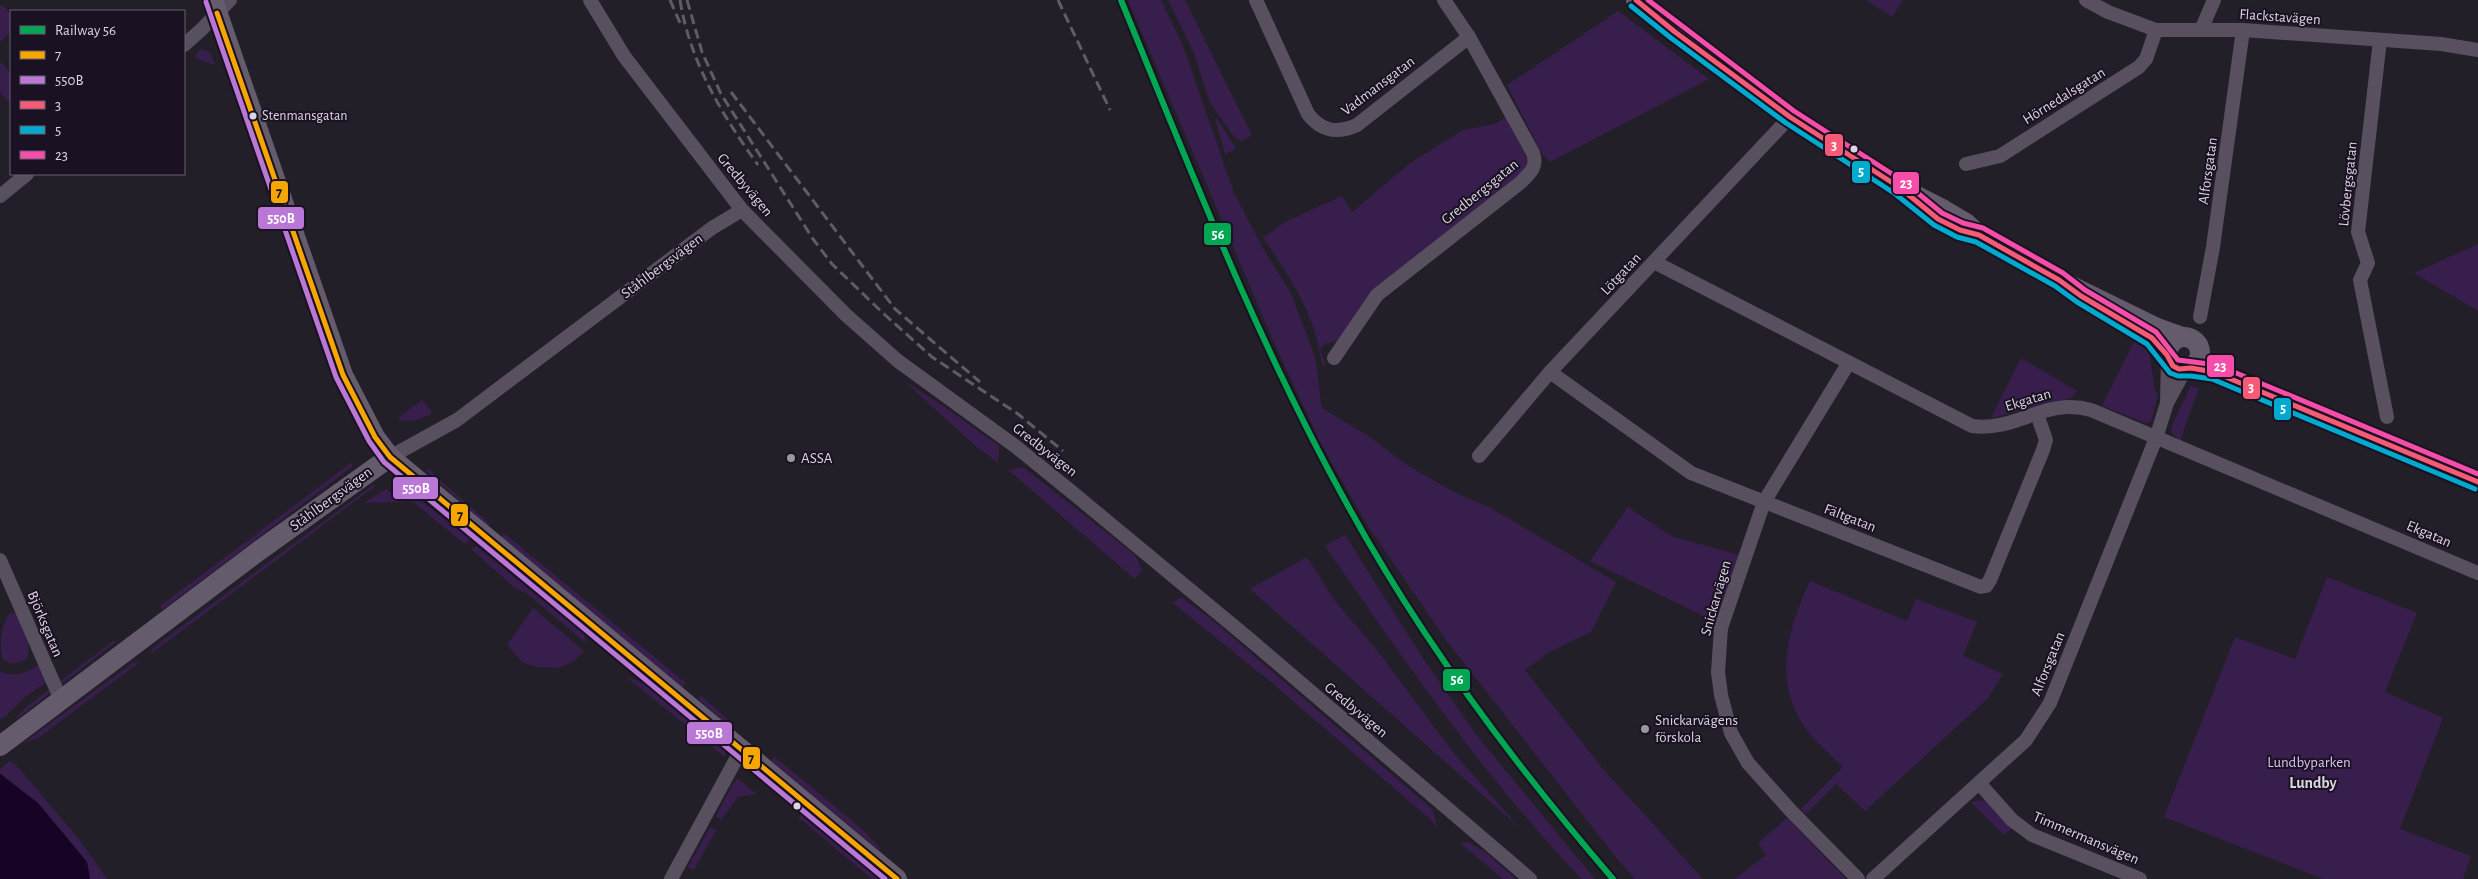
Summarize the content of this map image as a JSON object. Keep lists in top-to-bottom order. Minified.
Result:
{"streets":{"street":["Flackstavägen","Vadmansgatan","Hörnedalsgatan","Alforsgatan","Lövbergsgatan","Gredbyvägen","Gredbergsgatan","Ståhlbergsvägen","Lötgatan","Ekgatan","Fältgatan","Snickarvägen","Björksgatan","Timmermansvägen"]},"crossings":[["Flackstavägen","Hörnedalsgatan"],["Flackstavägen","Alforsgatan"],["Flackstavägen","Lövbergsgatan"],["Vadmansgatan","Gredbergsgatan"],["Alforsgatan","Ekgatan"],["Alforsgatan","Timmermansvägen"],["Gredbyvägen","Ståhlbergsvägen"],["Ståhlbergsvägen","Björksgatan"],["Lötgatan","Ekgatan"],["Lötgatan","Fältgatan"],["Ekgatan","Fältgatan"],["Ekgatan","Snickarvägen"],["Fältgatan","Snickarvägen"]],"districts":["Lundby"],"parks":["Lundbyparken"],"places":["Stenmansgatan","ASSA","Snickarvägens förskola"],"lines":["rail line 56","transit line 3","transit line 23","transit line 550B","transit line 5","transit line 7"],"legend":["Railway 56","7","550B","3","5","23"]}
